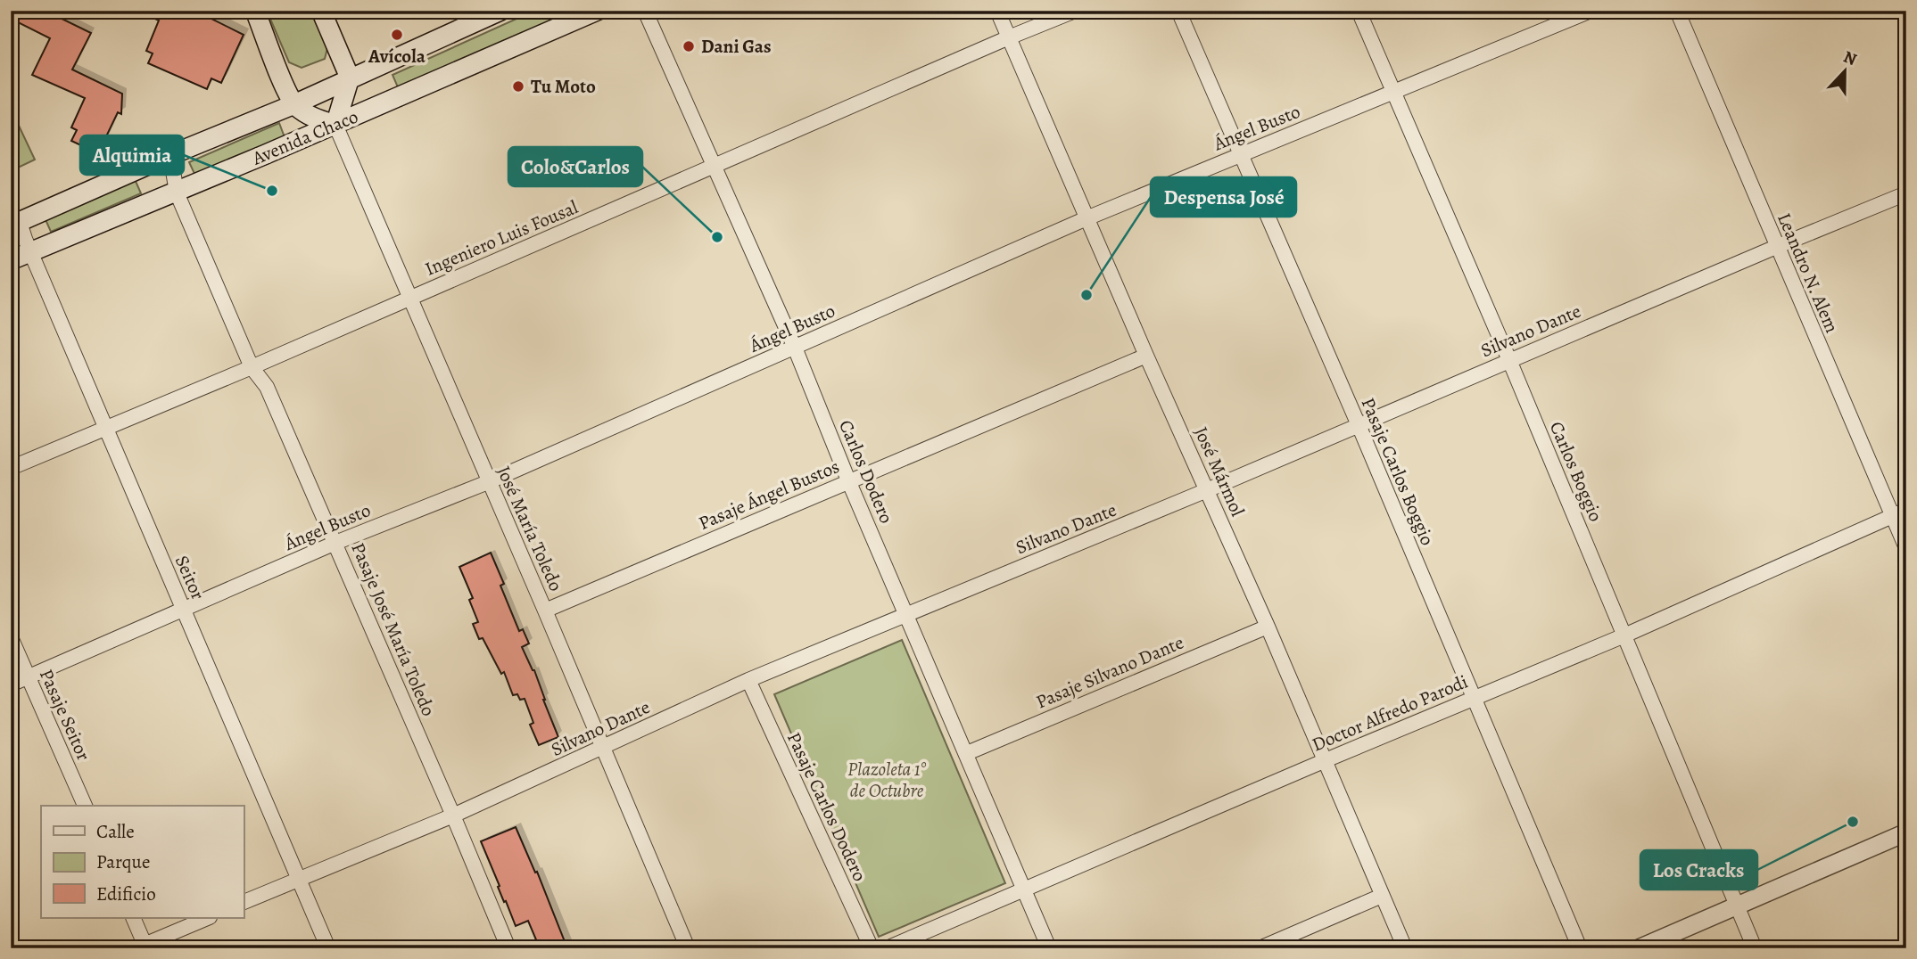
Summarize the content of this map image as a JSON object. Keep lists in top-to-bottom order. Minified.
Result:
{"streets":{"main road":["Avenida Chaco"],"street":["Ángel Busto","Ingeniero Luis Fousal","Leandro N. Alem","Silvano Dante","Carlos Dodero","José Mármol","Pasaje Carlos Boggio","Carlos Boggio","Pasaje Ángel Bustos","José María Toledo","Seitor","Pasaje José María Toledo","Pasaje Silvano Dante","Doctor Alfredo Parodi","Pasaje Seitor","Pasaje Carlos Dodero"]},"crossings":[["Ángel Busto","Carlos Dodero"],["Ángel Busto","José Mármol"],["Ángel Busto","Pasaje Carlos Boggio"],["Ángel Busto","Carlos Boggio"],["Ángel Busto","José María Toledo"],["Ángel Busto","Seitor"],["Ángel Busto","Pasaje José María Toledo"],["Ángel Busto","Pasaje Seitor"],["Avenida Chaco","José María Toledo"],["Avenida Chaco","Seitor"],["Avenida Chaco","Pasaje José María Toledo"],["Ingeniero Luis Fousal","Carlos Dodero"],["Ingeniero Luis Fousal","José Mármol"],["Ingeniero Luis Fousal","José María Toledo"],["Ingeniero Luis Fousal","Seitor"],["Ingeniero Luis Fousal","Pasaje José María Toledo"],["Leandro N. Alem","Silvano Dante"],["Leandro N. Alem","Doctor Alfredo Parodi"],["Silvano Dante","Carlos Dodero"],["Silvano Dante","José Mármol"],["Silvano Dante","Pasaje Carlos Boggio"],["Silvano Dante","Carlos Boggio"],["Silvano Dante","José María Toledo"],["Silvano Dante","Seitor"],["Silvano Dante","Pasaje José María Toledo"],["Silvano Dante","Pasaje Carlos Dodero"],["Carlos Dodero","Pasaje Ángel Bustos"],["Carlos Dodero","Pasaje Silvano Dante"],["Carlos Dodero","Doctor Alfredo Parodi"],["José Mármol","Pasaje Ángel Bustos"],["José Mármol","Pasaje Silvano Dante"],["José Mármol","Doctor Alfredo Parodi"],["Pasaje Carlos Boggio","Doctor Alfredo Parodi"],["Carlos Boggio","Doctor Alfredo Parodi"],["Pasaje Ángel Bustos","José María Toledo"]],"parks":["Plazoleta 1° de Octubre"],"places":["Avícola","Dani Gas","Tu Moto","Alquimia","Colo&Carlos","Despensa José","Los Cracks"],"legend":["Calle","Parque","Edificio"],"north":"top"}
